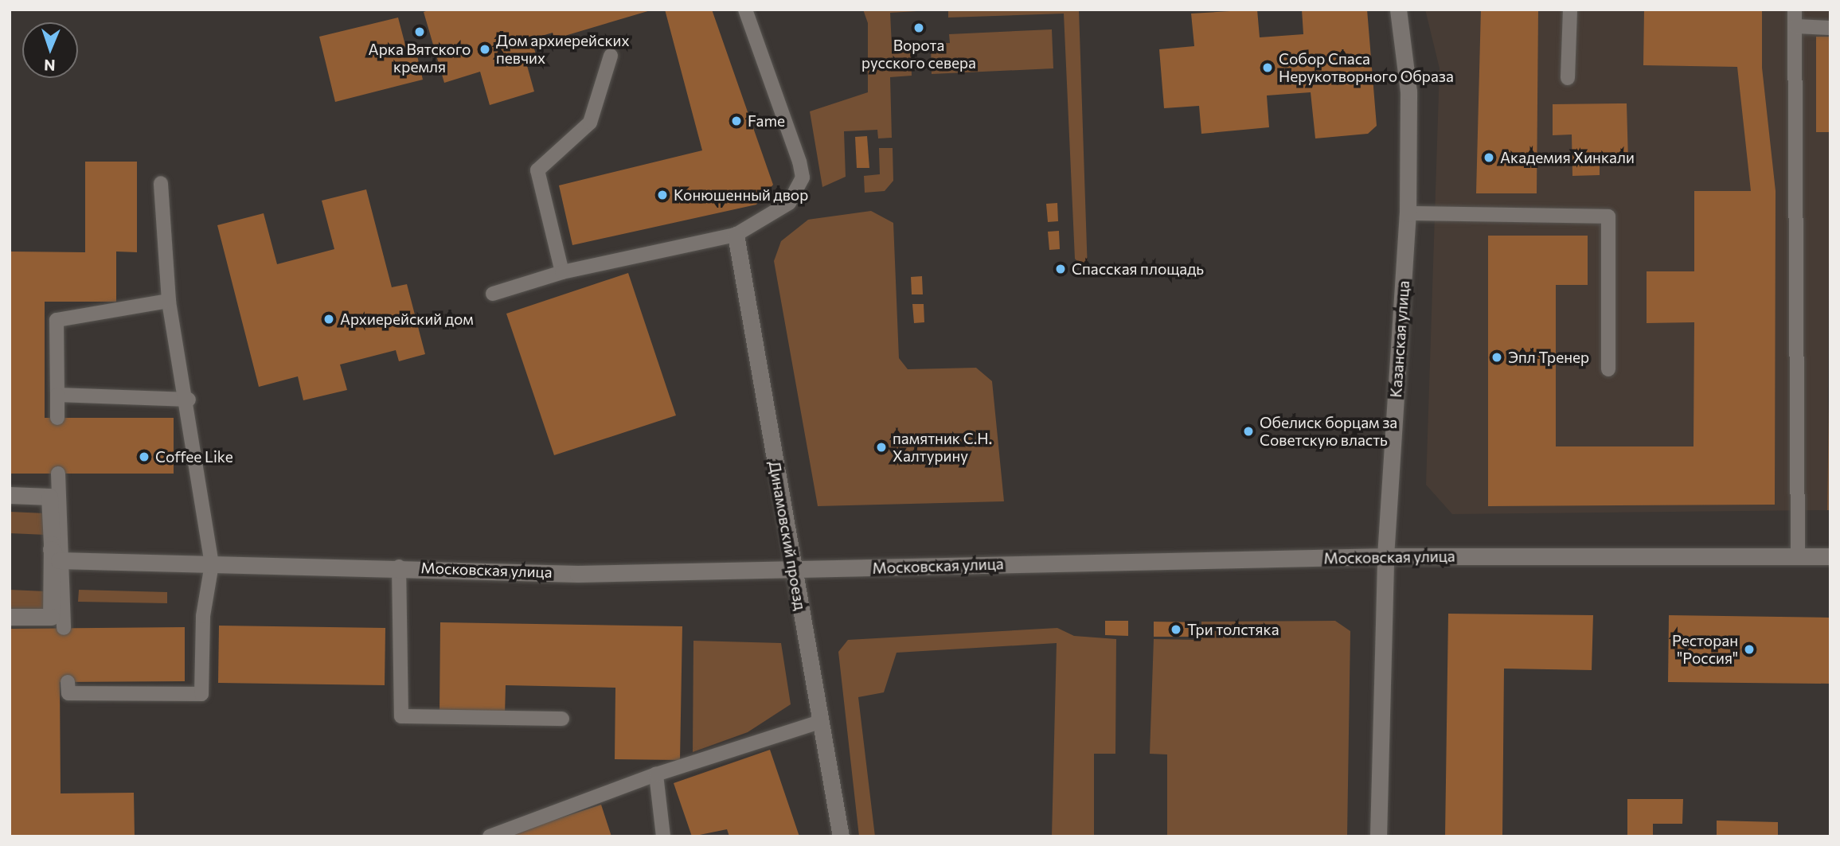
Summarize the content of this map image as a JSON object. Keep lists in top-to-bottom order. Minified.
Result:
{"streets":{"street":["Казанская улица","Динамовский проезд","Московская улица"]},"crossings":[["Казанская улица","Московская улица"],["Динамовский проезд","Московская улица"]],"places":["Ворота русского севера","Арка Вятского кремля","Дом архиерейских певчих","Собор Спаса Нерукотворного Образа","Fame","Академия Хинкали","Конюшенный двор","Спасская площадь","Архиерейский дом","Эпл Тренер","Обелиск борцам за Советскую власть","памятник С.Н. Халтурину","Coffee Like","Три толстяка","Ресторан \"Россия\""],"north":"bottom"}
